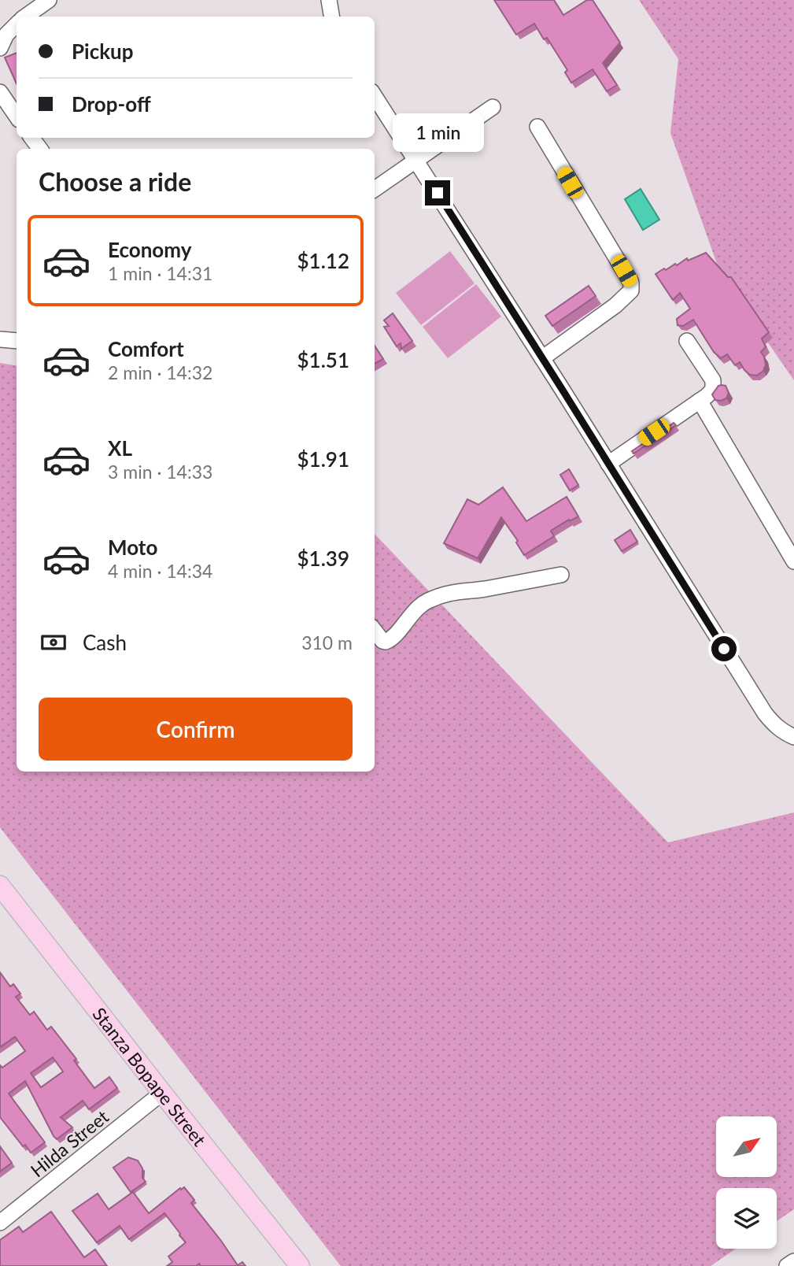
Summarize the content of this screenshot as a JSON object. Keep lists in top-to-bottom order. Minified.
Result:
{"streets":{"main road":["Stanza Bopape Street"],"street":["Hilda Street"]},"crossings":[["Stanza Bopape Street","Hilda Street"]],"north":"top right","page":{"banner":["Pickup","Drop-off"],"bubble":"1 min","heading":"Choose a ride","list":[{"name":"Economy","note":"1 min · 14:31","value":"$1.12"},{"name":"Comfort","note":"2 min · 14:32","value":"$1.51"},{"name":"XL","note":"3 min · 14:33","value":"$1.91"},{"name":"Moto","note":"4 min · 14:34","value":"$1.39"}],"pay":["Cash","310 m"],"buttons":"Confirm"}}
